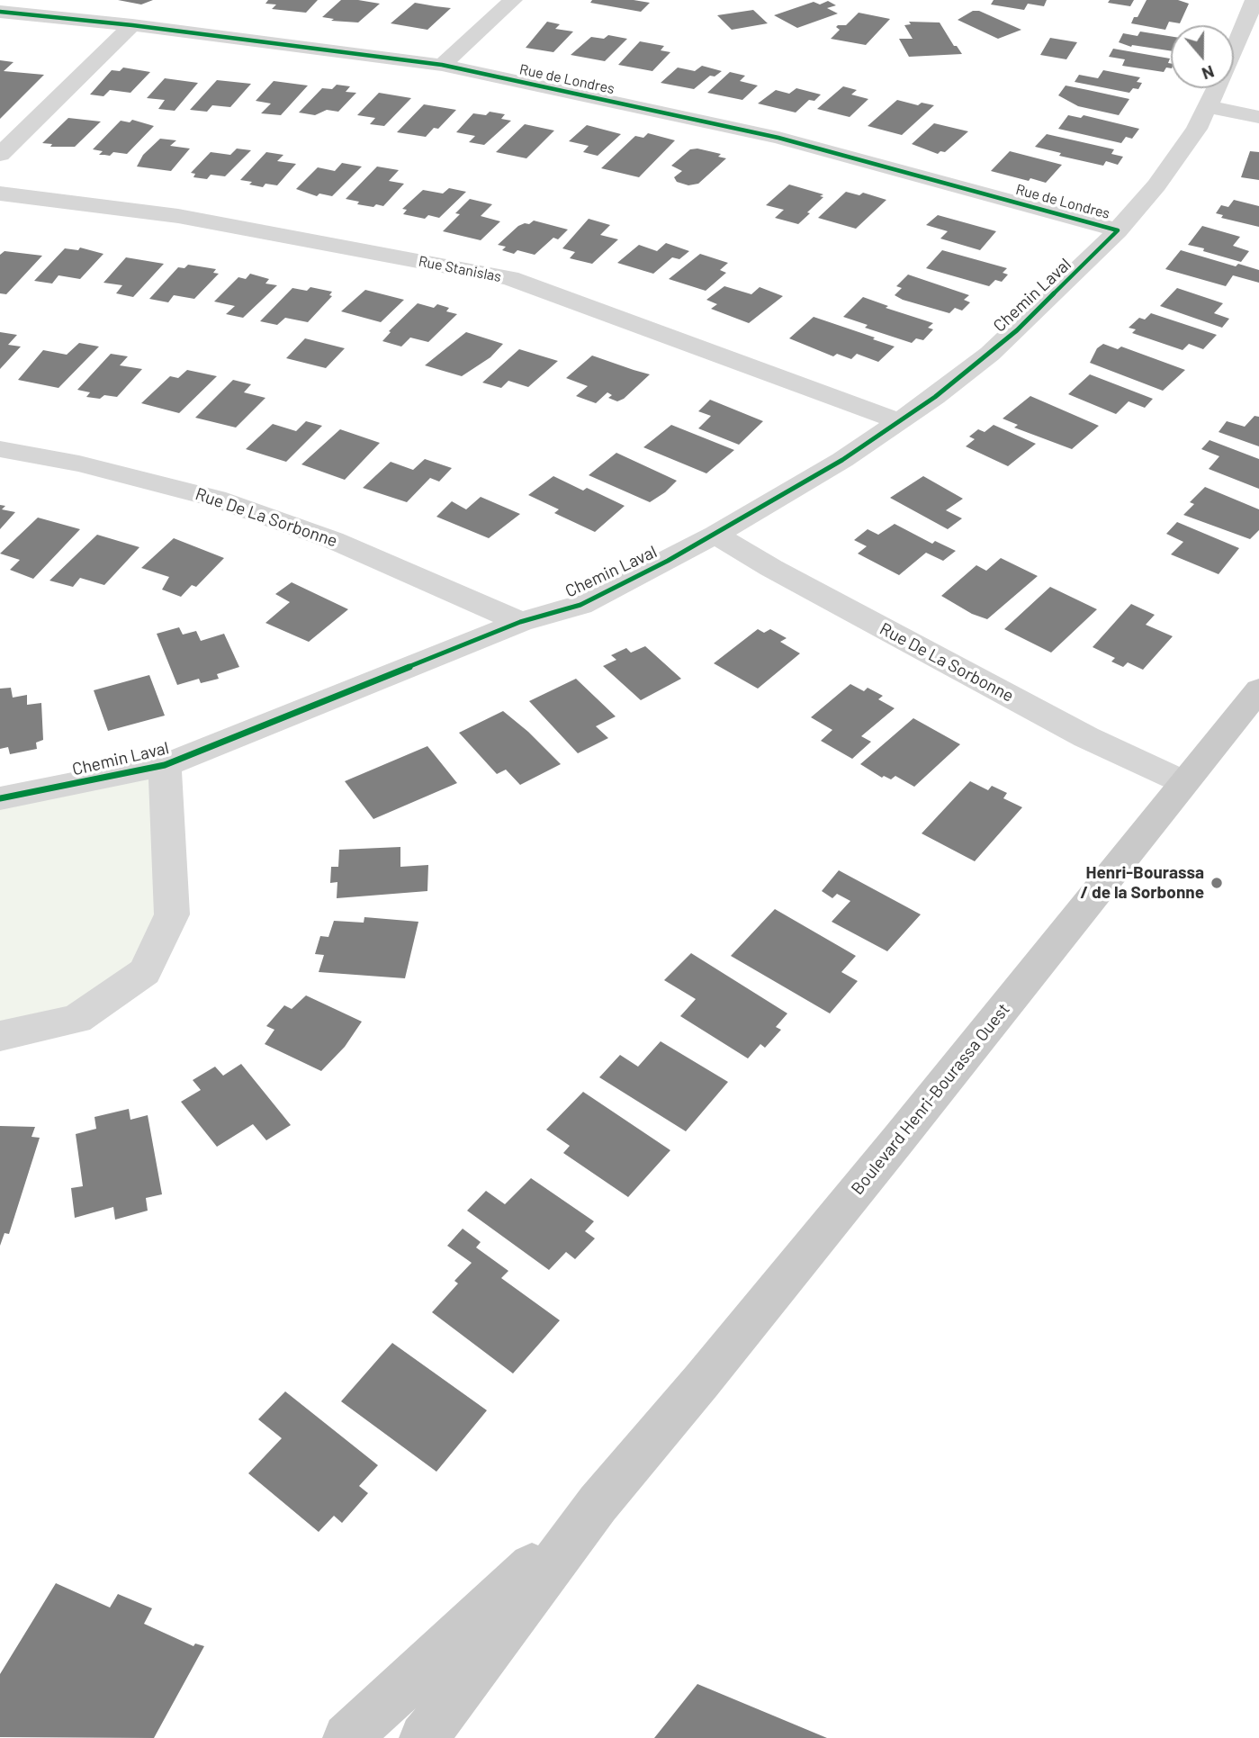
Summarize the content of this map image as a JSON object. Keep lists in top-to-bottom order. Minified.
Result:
{"streets":{"main road":["Boulevard Henri-Bourassa Ouest"],"street":["Rue de Londres","Rue Stanislas","Chemin Laval","Rue De La Sorbonne"]},"crossings":[["Rue de Londres","Chemin Laval"],["Rue Stanislas","Chemin Laval"],["Chemin Laval","Rue De La Sorbonne"],["Rue De La Sorbonne","Boulevard Henri-Bourassa Ouest"]],"places":["Henri-Bourassa / de la Sorbonne"],"north":"bottom"}
